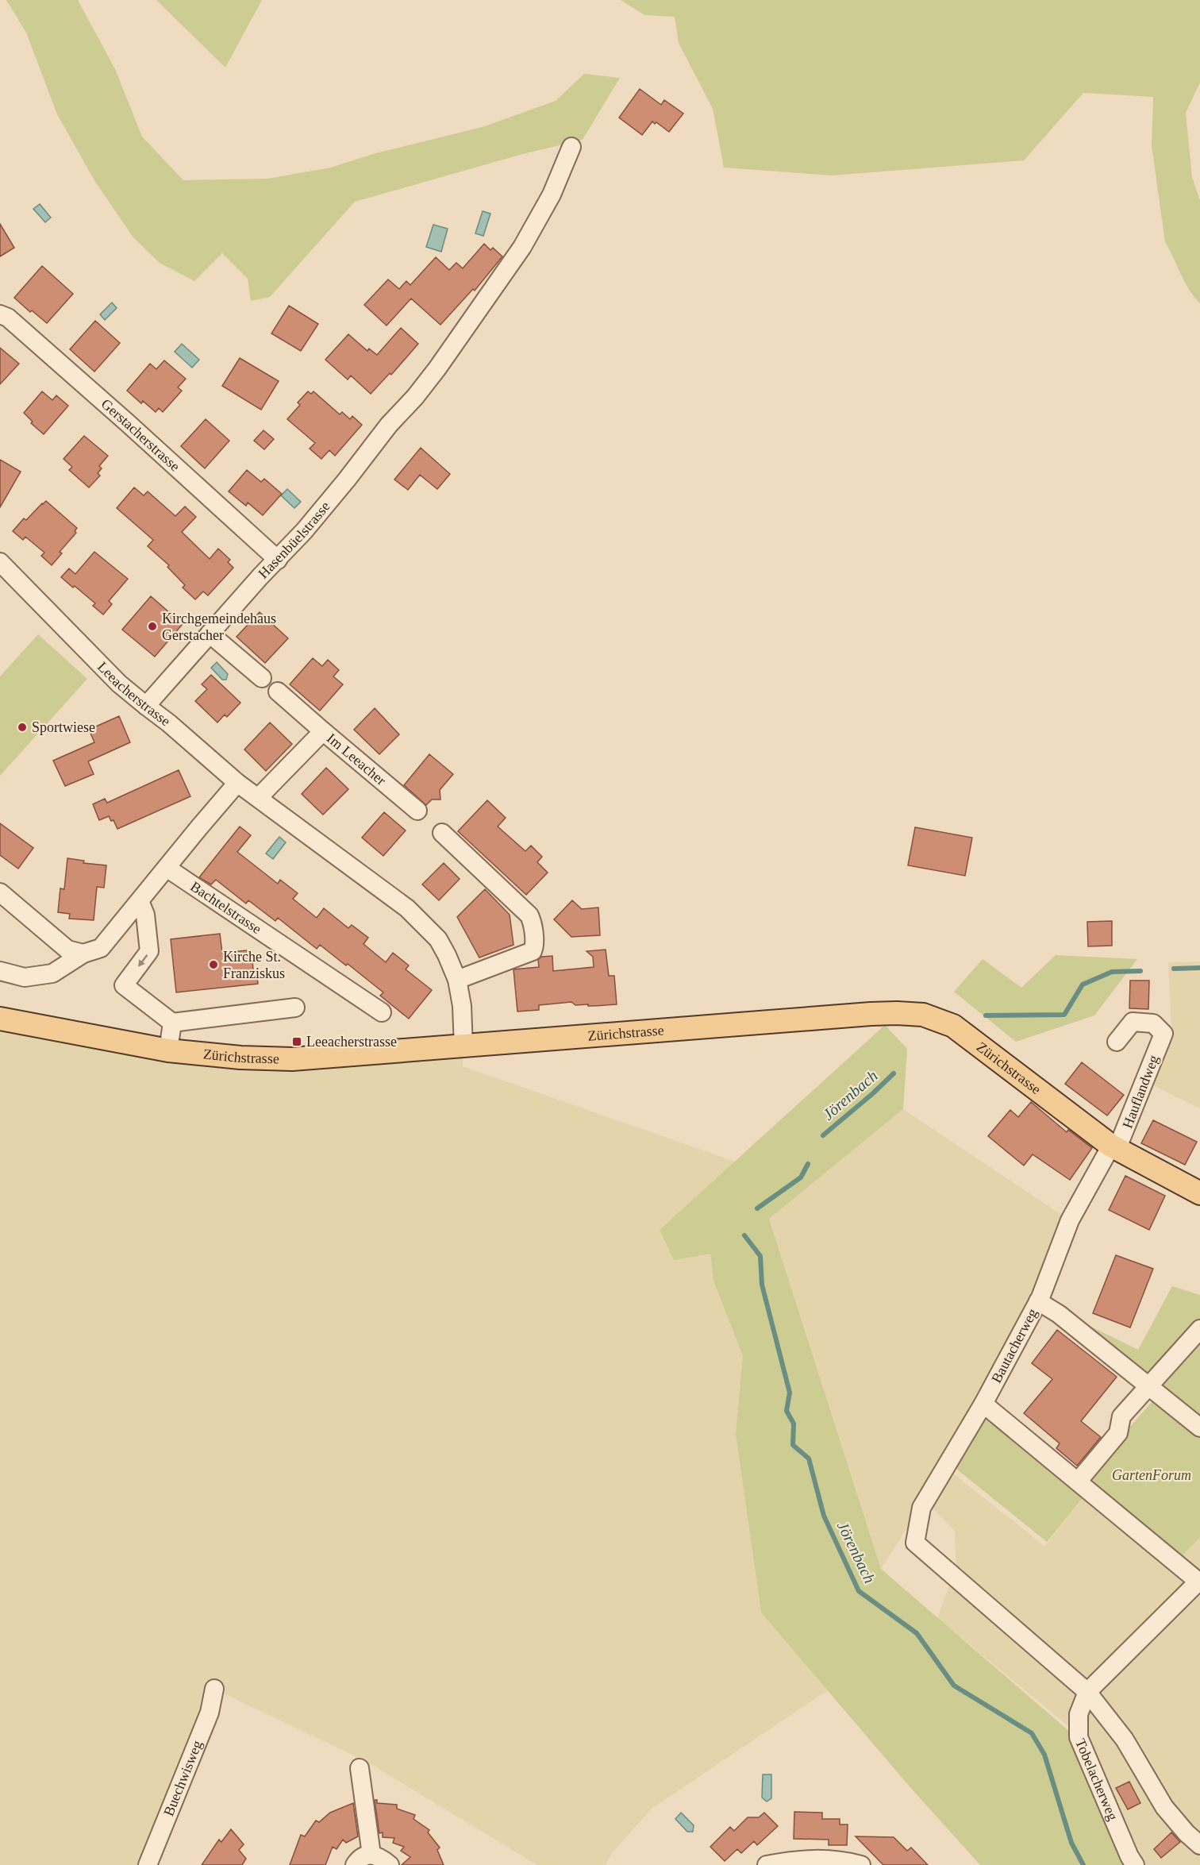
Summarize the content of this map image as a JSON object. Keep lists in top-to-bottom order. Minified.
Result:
{"streets":{"main road":["Zürichstrasse"],"street":["Gerstacherstrasse","Hasenbüelstrasse","Leeacherstrasse","Im Leeacher","Bachtelstrasse","Hauflandweg","Bautacherweg","Buechwisweg","Tobelacherweg"]},"crossings":[["Gerstacherstrasse","Hasenbüelstrasse"],["Hasenbüelstrasse","Leeacherstrasse"],["Leeacherstrasse","Im Leeacher"],["Leeacherstrasse","Zürichstrasse"],["Zürichstrasse","Hauflandweg"],["Zürichstrasse","Bautacherweg"],["Hauflandweg","Bautacherweg"],["Bautacherweg","Tobelacherweg"]],"water":["Jörenbach"],"parks":["GartenForum"],"places":{"other":["Kirchgemeindehaus Gerstacher","Sportwiese","Kirche St. Franziskus"],"transit":["Leeacherstrasse"]}}
